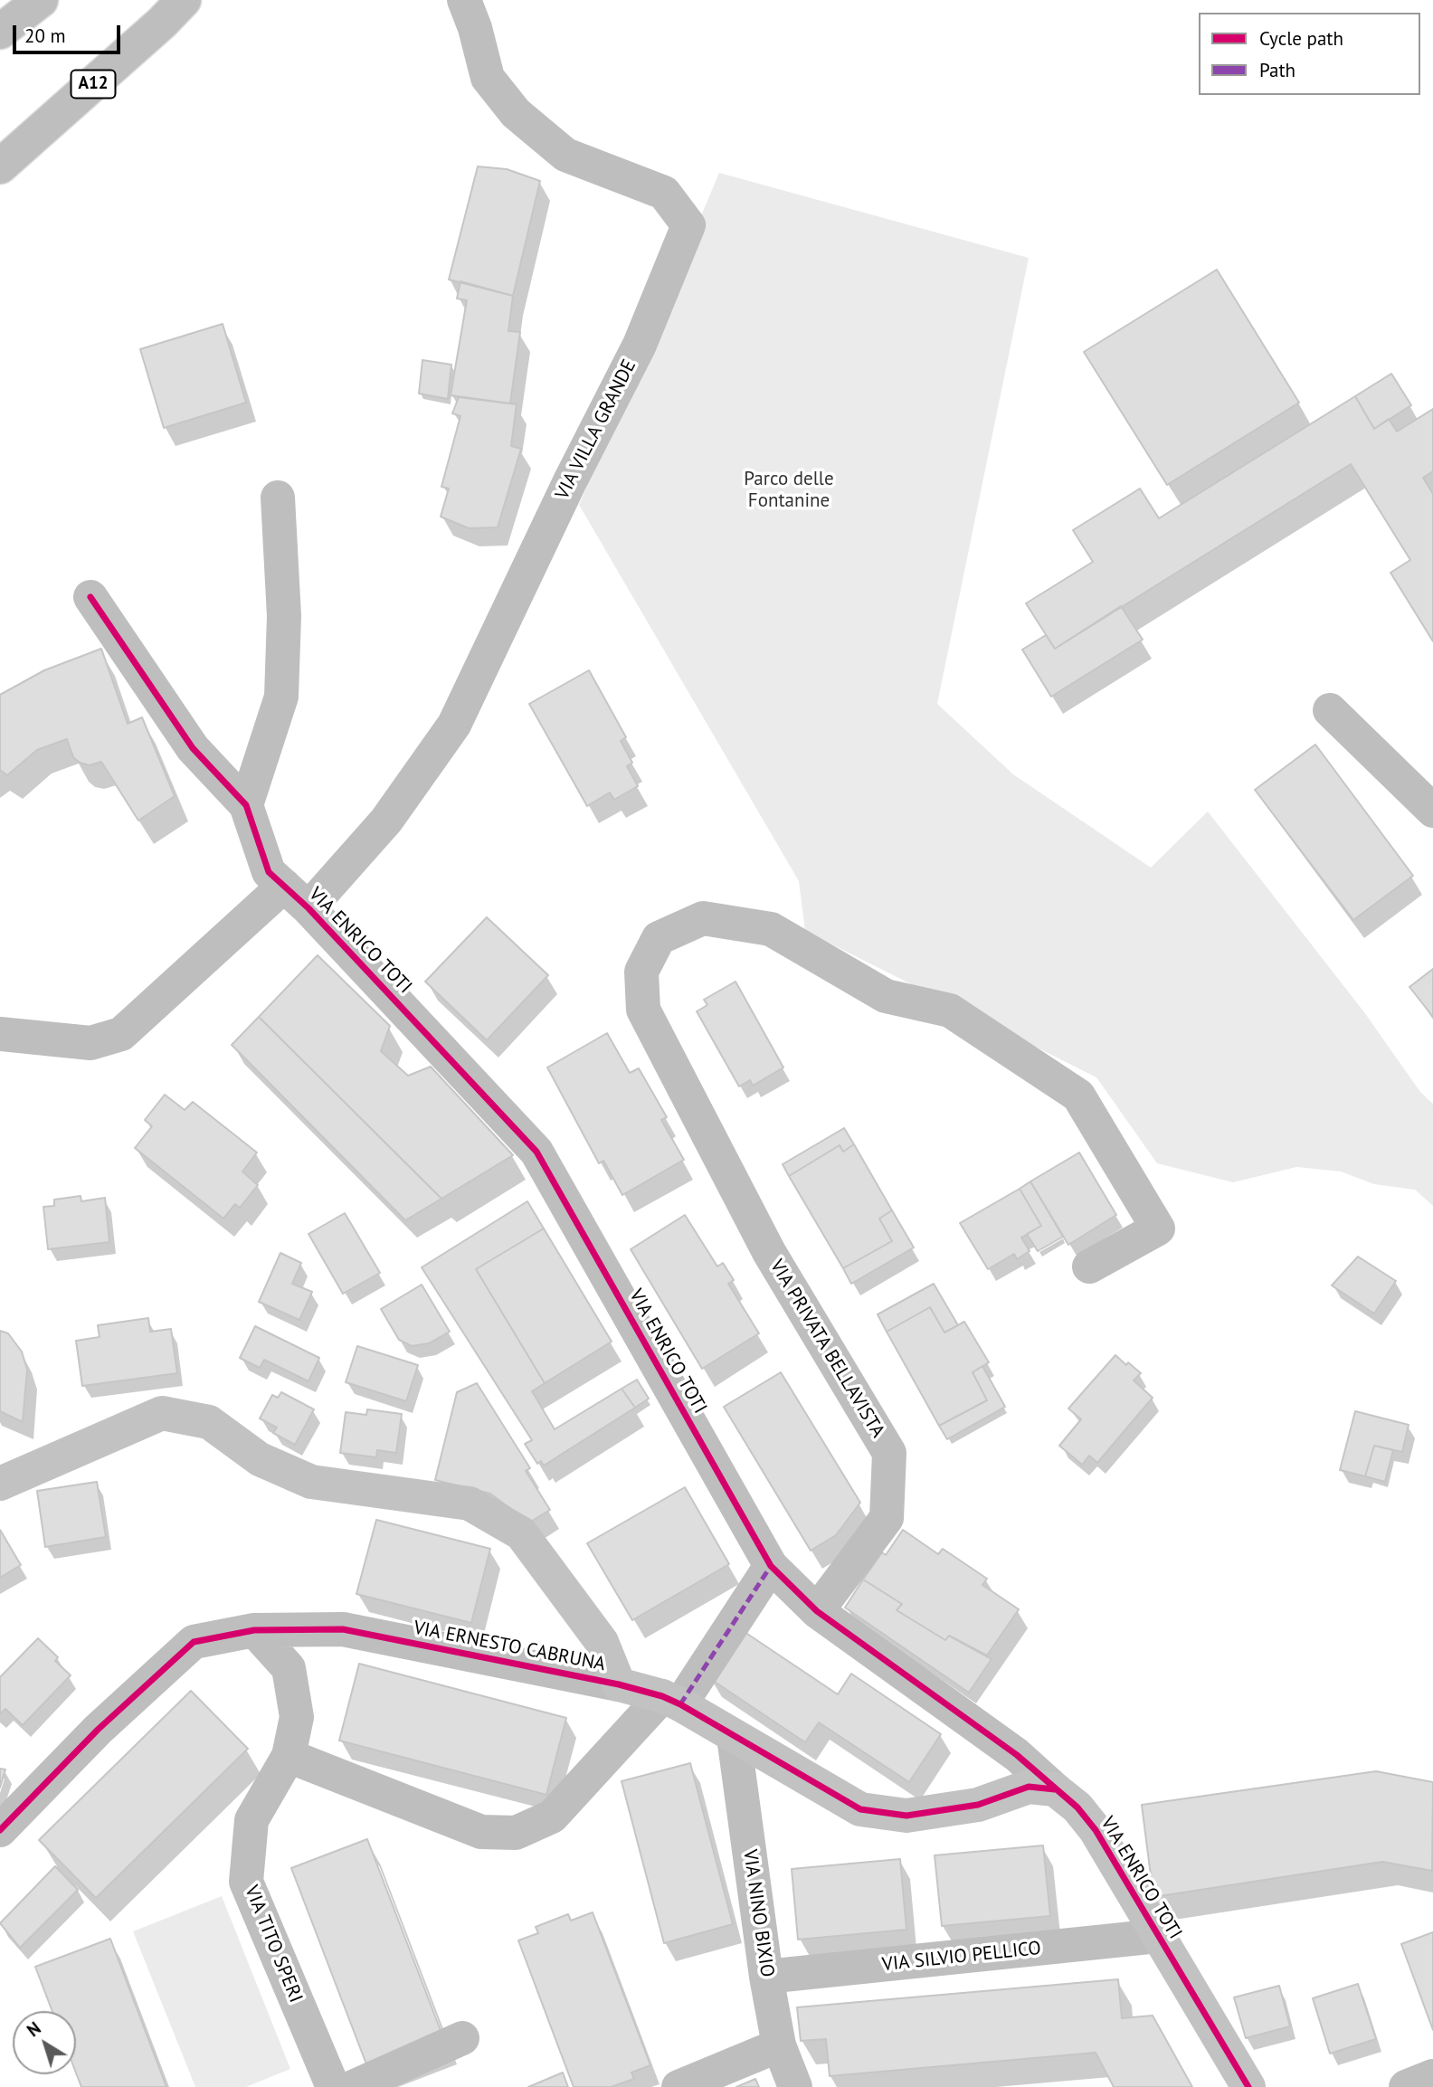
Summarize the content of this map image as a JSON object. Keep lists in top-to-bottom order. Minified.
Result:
{"streets":{"main road":["A12","VIA VILLA GRANDE","VIA ENRICO TOTI","VIA PRIVATA BELLAVISTA","VIA ERNESTO CABRUNA","VIA NINO BIXIO","VIA TITO SPERI","VIA SILVIO PELLICO"]},"crossings":[["VIA VILLA GRANDE","VIA ENRICO TOTI"],["VIA ENRICO TOTI","VIA PRIVATA BELLAVISTA"],["VIA ENRICO TOTI","VIA ERNESTO CABRUNA"],["VIA ENRICO TOTI","VIA SILVIO PELLICO"],["VIA ERNESTO CABRUNA","VIA NINO BIXIO"],["VIA ERNESTO CABRUNA","VIA TITO SPERI"],["VIA NINO BIXIO","VIA SILVIO PELLICO"]],"parks":["Parco delle Fontanine"],"legend":["Cycle path","Path"],"scale_bar":"20 m","north":"top left"}
